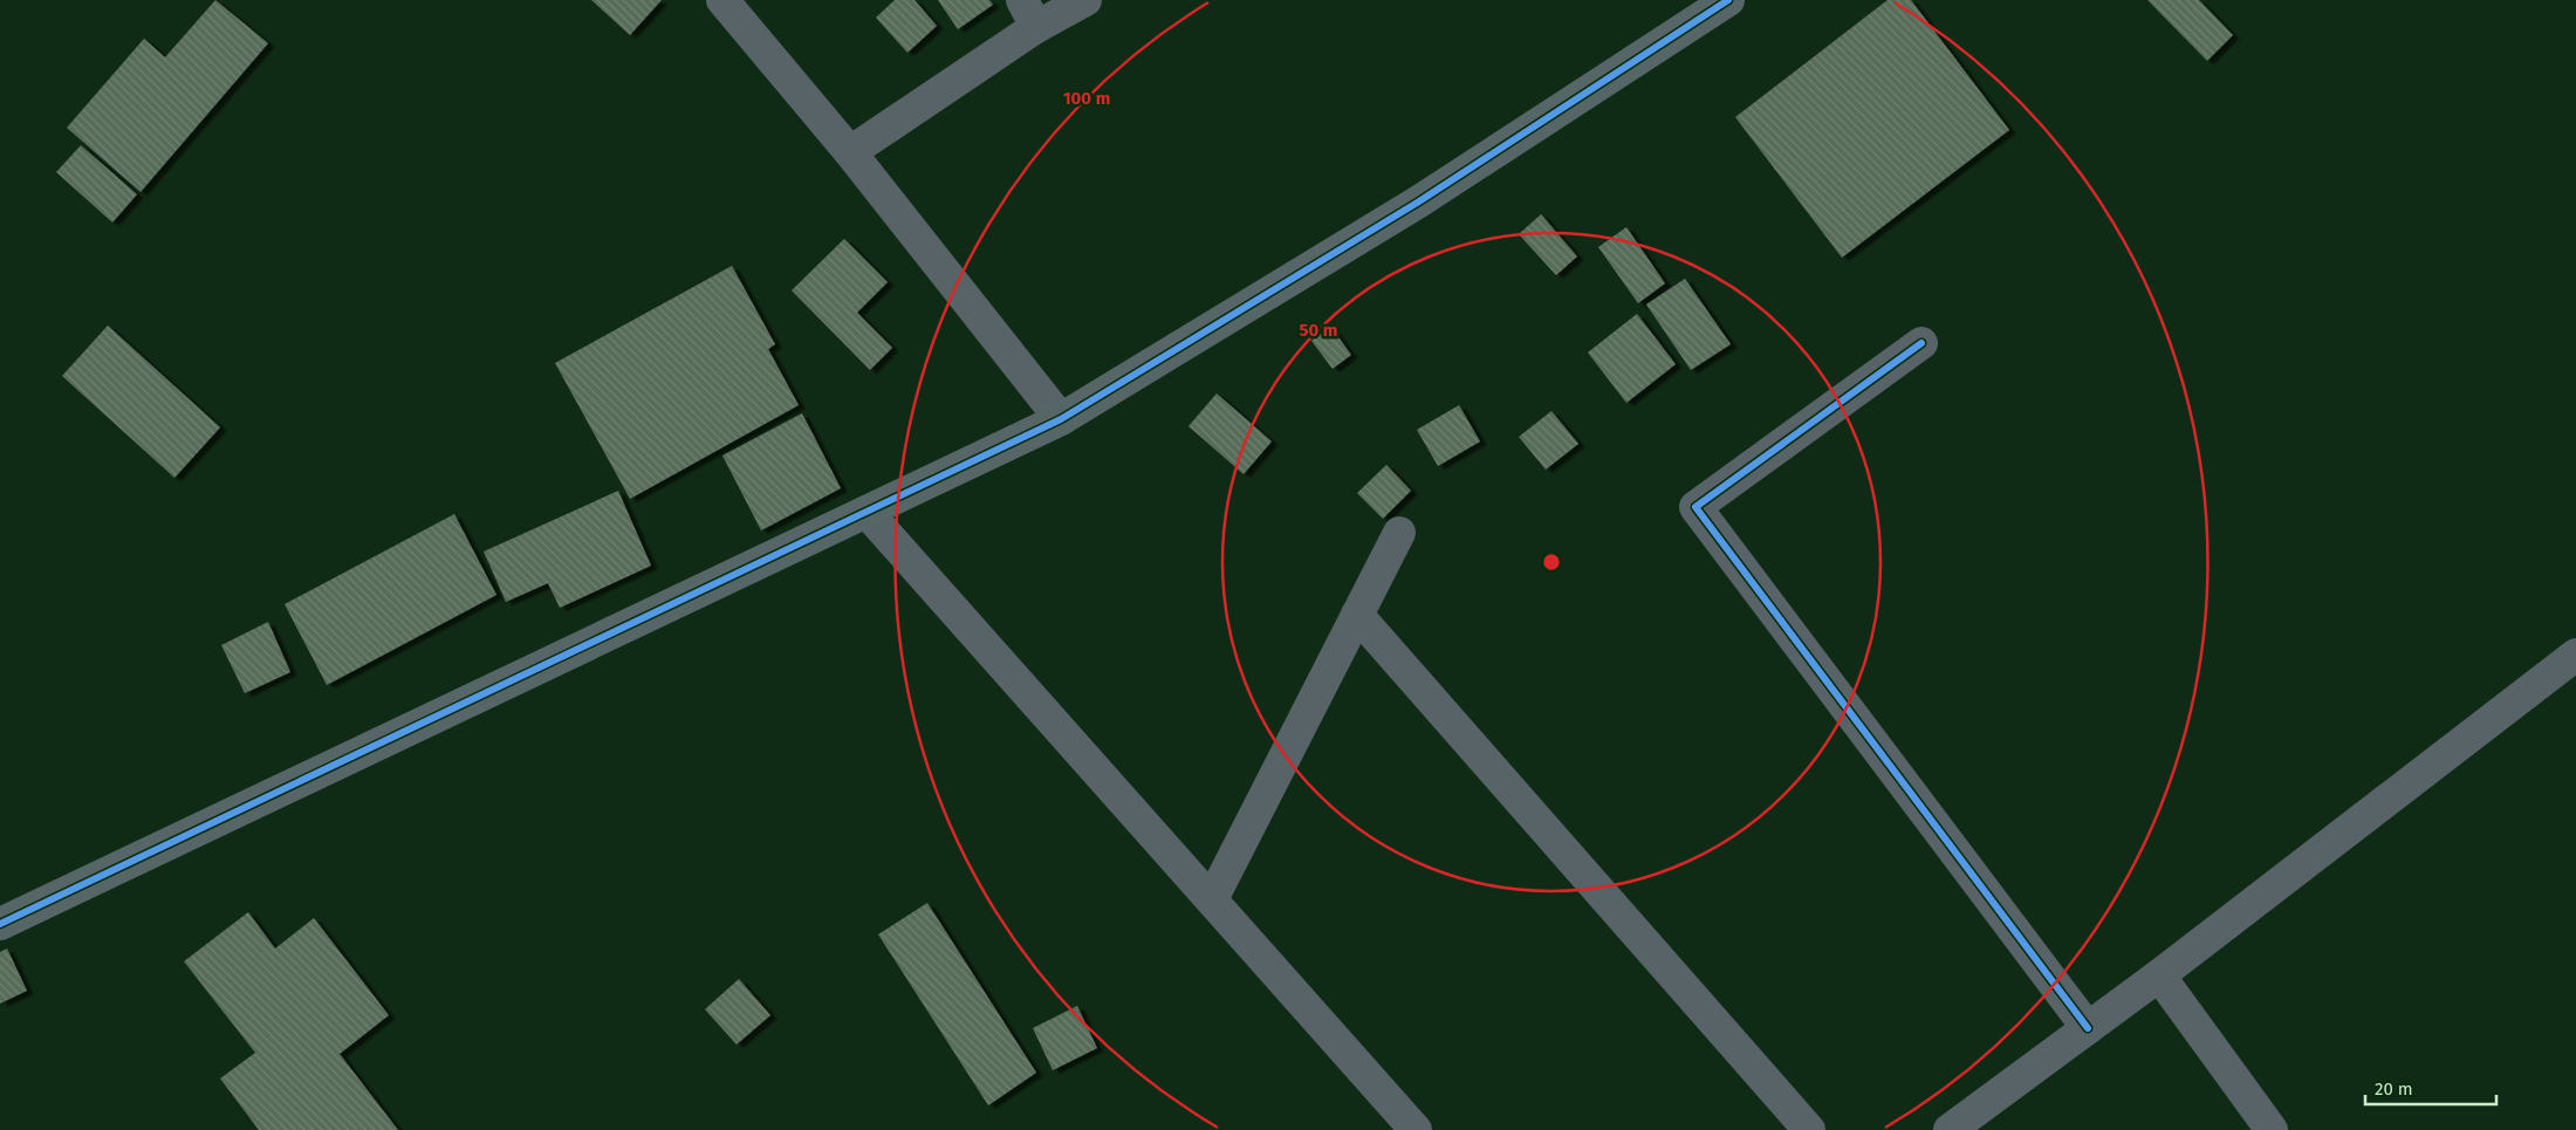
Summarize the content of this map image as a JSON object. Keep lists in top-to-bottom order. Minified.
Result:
{"scale_bar":"20 m","rings":["100 m","50 m"]}
